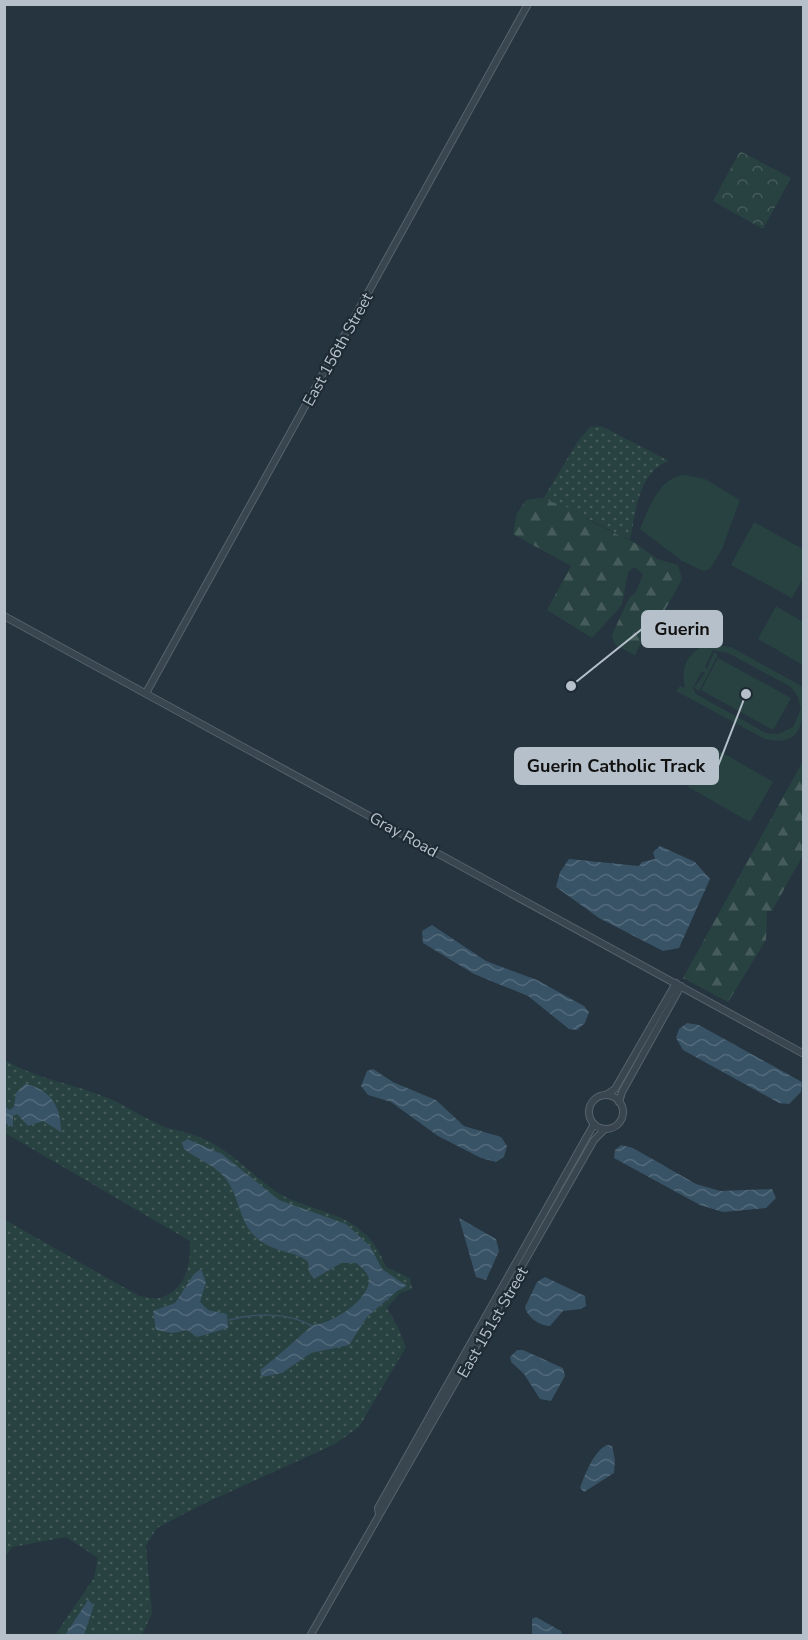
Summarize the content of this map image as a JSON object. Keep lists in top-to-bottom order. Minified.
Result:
{"streets":{"street":["East 156th Street","Gray Road","East 151st Street"]},"crossings":[["East 156th Street","Gray Road"]],"places":["Guerin","Guerin Catholic Track"]}
